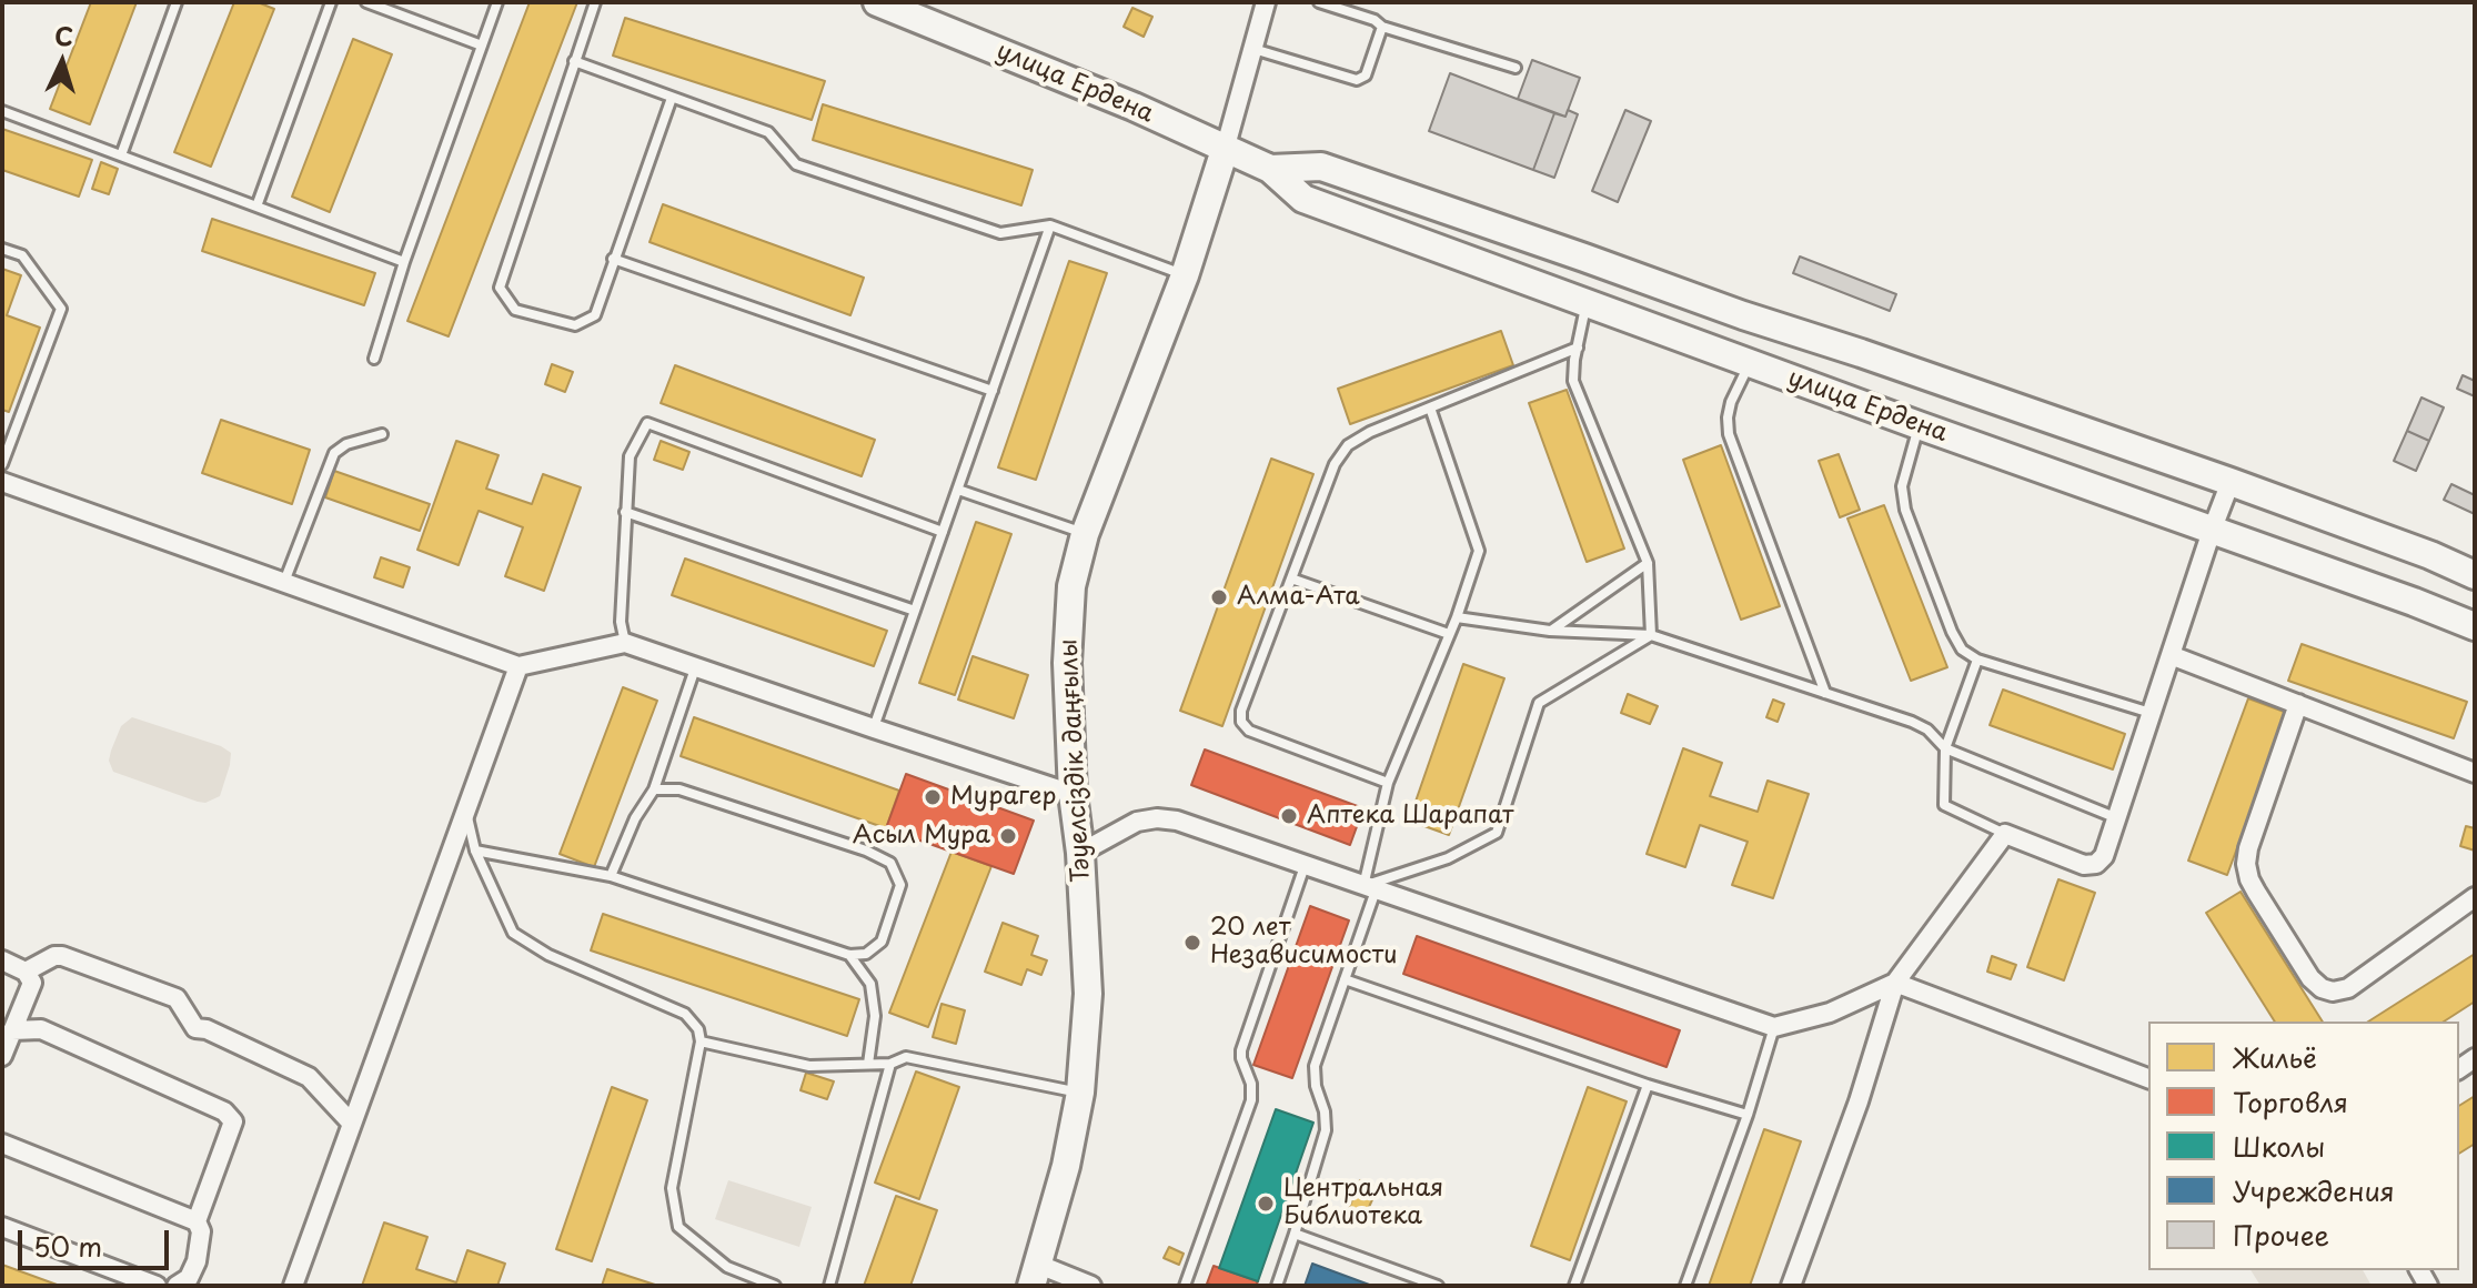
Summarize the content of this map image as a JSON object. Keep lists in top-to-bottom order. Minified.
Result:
{"streets":{"street":["улица Ердена","Тәуелсіздік даңғылы"]},"crossings":[["улица Ердена","Тәуелсіздік даңғылы"]],"places":["Алма-Ата","Мурагер","Аптека Шарапат","Асыл Мура","20 лет Независимости","Центральная Библиотека"],"legend":["Жильё","Торговля","Школы","Учреждения","Прочее"],"scale_bar":"50 m","north":"top"}
